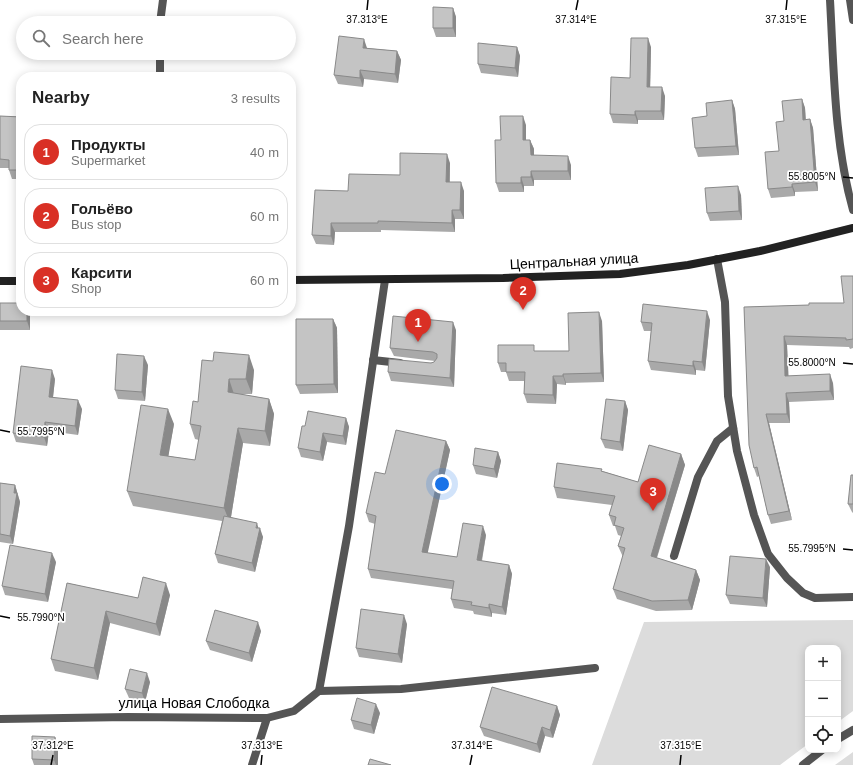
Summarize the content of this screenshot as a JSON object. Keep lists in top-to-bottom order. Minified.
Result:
{"streets":{"main road":["Центральная улица"],"street":["улица Новая Слободка"]},"page":{"search":"Search here","heading":["Nearby","3 results"],"list":[{"mark":"1","name":"Продукты","note":"Supermarket","value":"40 m"},{"mark":"2","name":"Гольёво","note":"Bus stop","value":"60 m"},{"mark":"3","name":"Карсити","note":"Shop","value":"60 m"}],"pins":["2","1","3"],"map_buttons":["+","−"]},"coordinates":["37.313°E","37.314°E","37.315°E","55.8005°N","55.8000°N","55.7995°N","55.7990°N","37.312°E"]}
